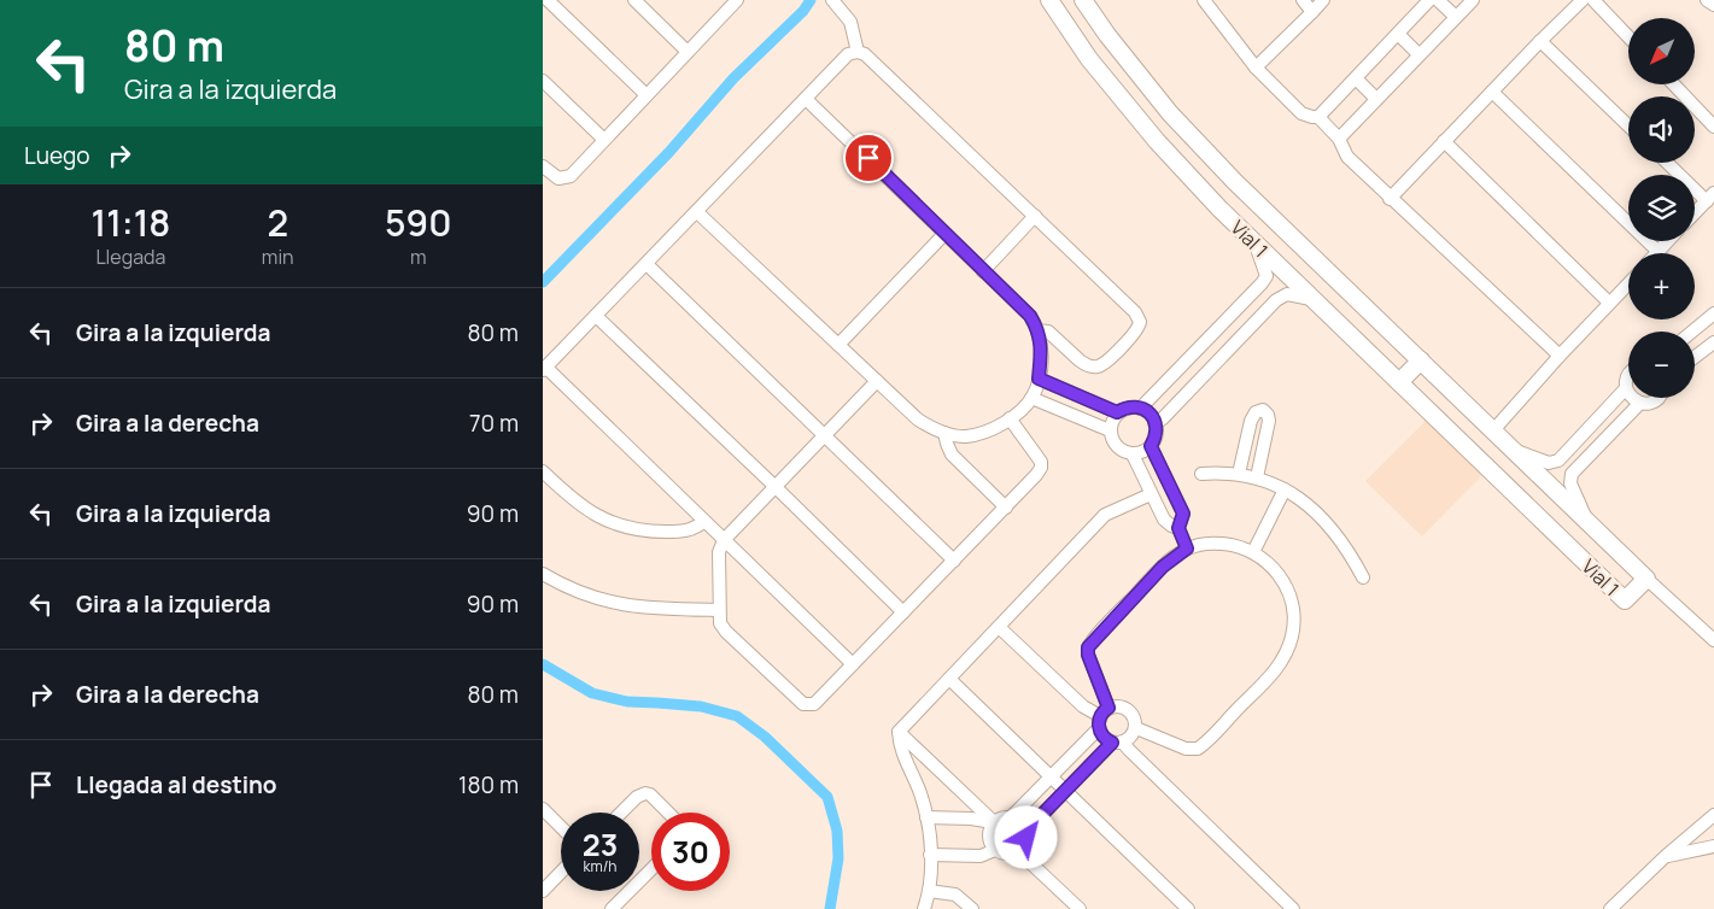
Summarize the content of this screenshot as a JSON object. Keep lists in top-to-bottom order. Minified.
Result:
{"streets":{"street":["Vial 1"]},"north":"bottom left","page":{"turn":["80 m","Gira a la izquierda"],"map_buttons":["+","−"],"then":"Luego","eta":["11:18","Llegada","2","min","590","m"],"list":[{"name":"Gira a la izquierda","value":"80 m"},{"name":"Gira a la derecha","value":"70 m"},{"name":"Gira a la izquierda","value":"90 m"},{"name":"Gira a la izquierda","value":"90 m"},{"name":"Gira a la derecha","value":"80 m"},{"name":"Llegada al destino","value":"180 m"}],"speed":"23 km/h","limit":"30"}}
